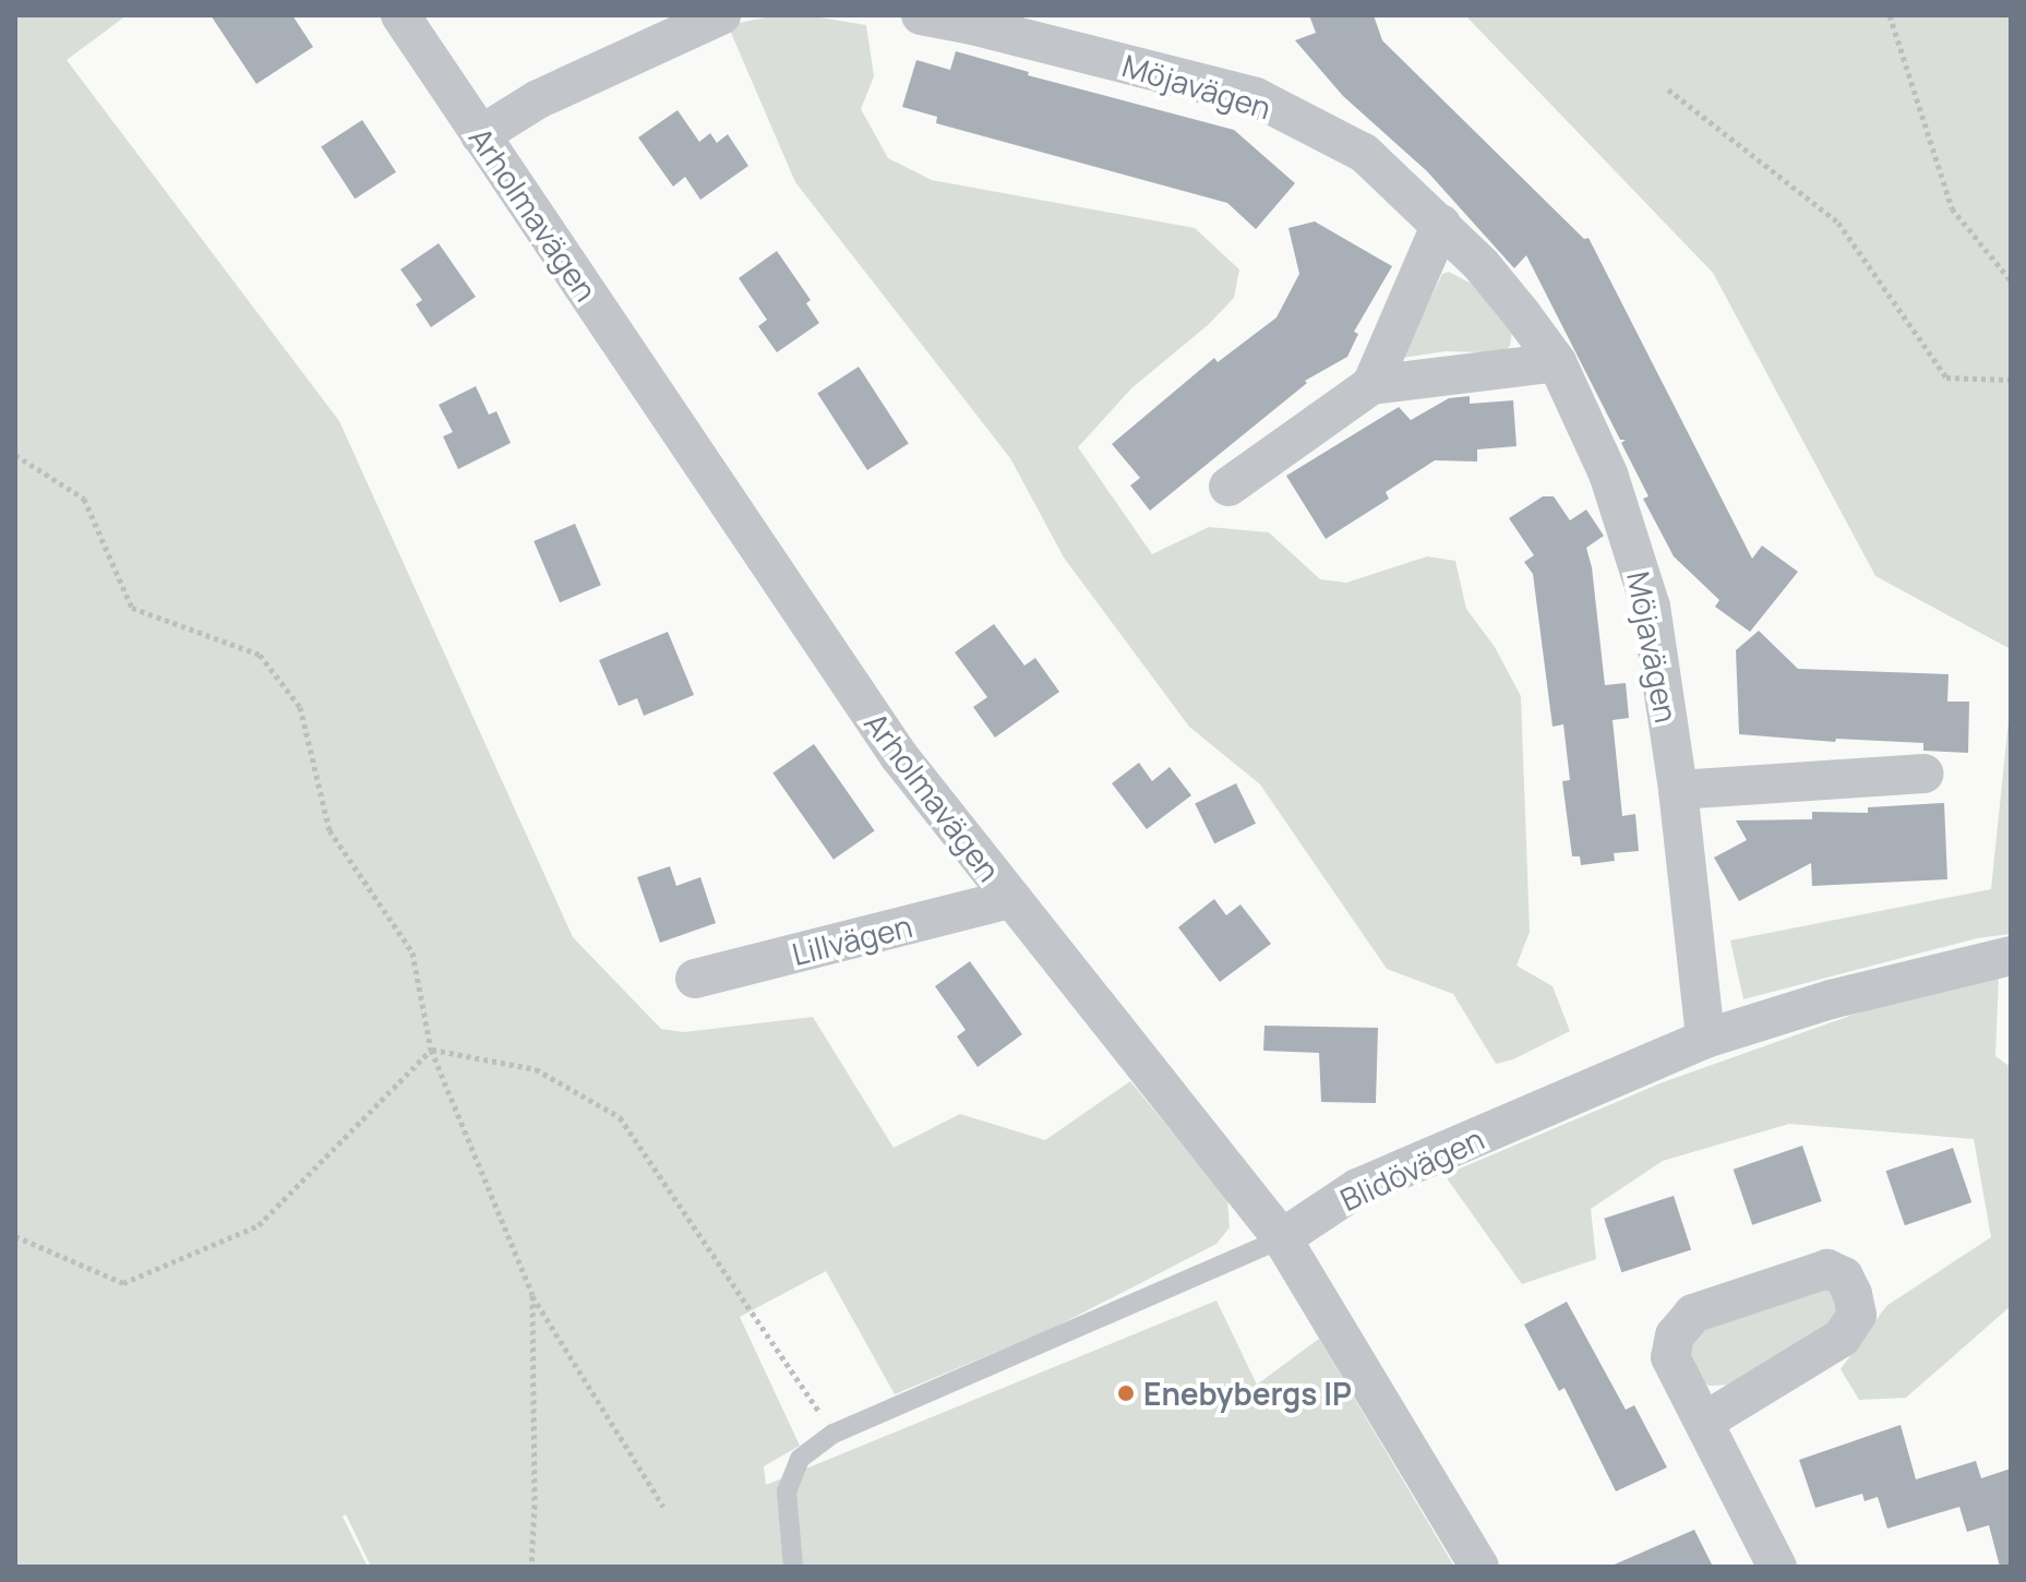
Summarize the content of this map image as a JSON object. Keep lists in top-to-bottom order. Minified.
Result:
{"streets":{"street":["Möjavägen","Arholmavägen","Lillvägen","Blidövägen"]},"crossings":[["Möjavägen","Blidövägen"],["Arholmavägen","Lillvägen"],["Arholmavägen","Blidövägen"]],"places":["Enebybergs IP"]}
